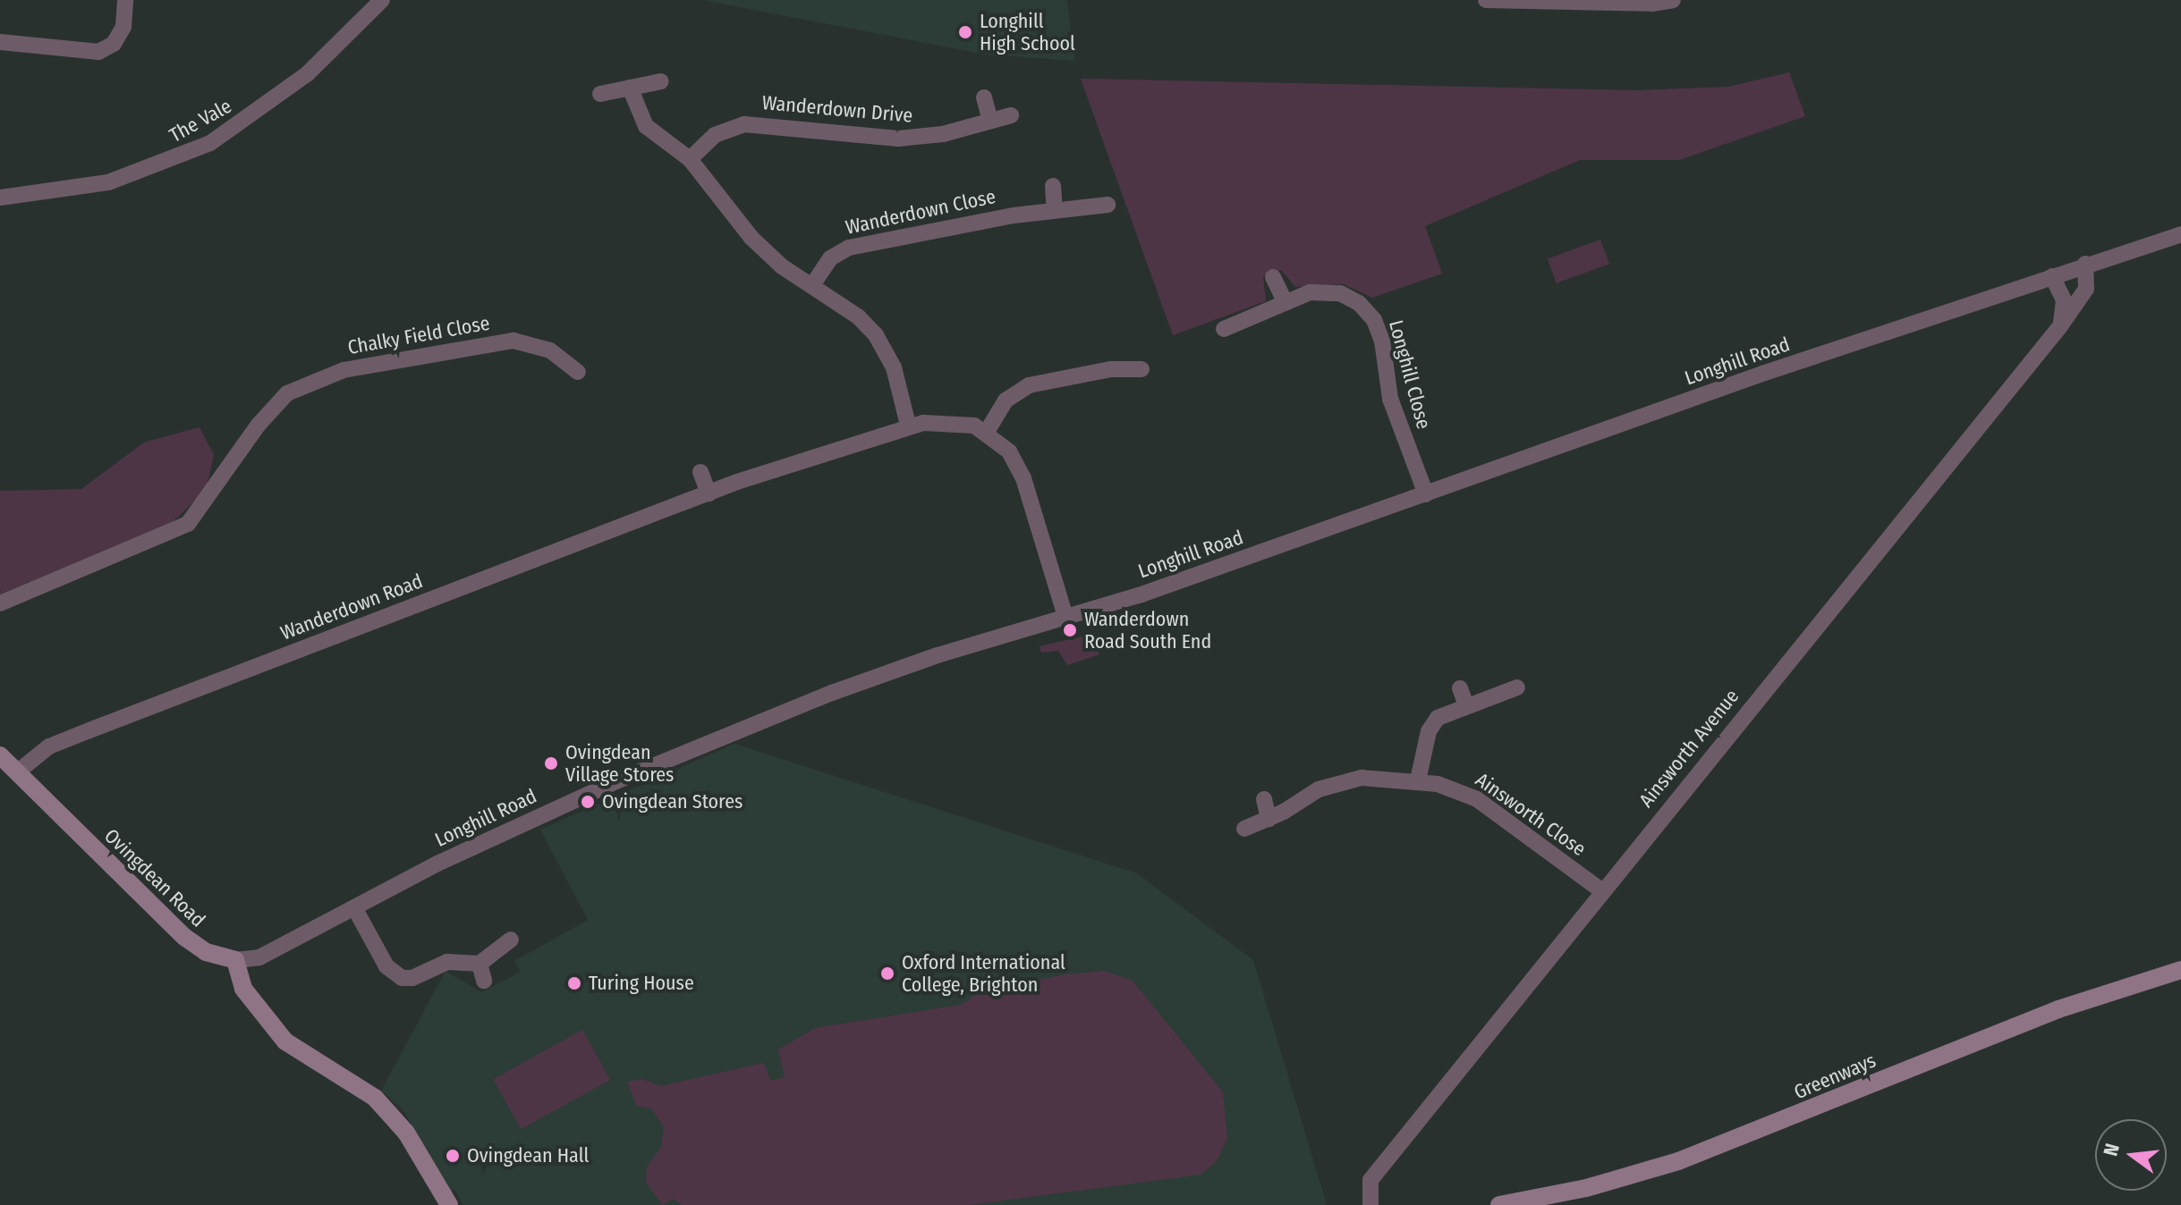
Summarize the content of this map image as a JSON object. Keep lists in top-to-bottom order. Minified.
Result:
{"streets":{"street":["Wanderdown Drive","The Vale","Wanderdown Close","Chalky Field Close","Longhill Road","Longhill Close","Wanderdown Road","Ainsworth Avenue","Ainsworth Close","Ovingdean Road","Greenways"]},"crossings":[["Longhill Road","Longhill Close"],["Longhill Road","Wanderdown Road"],["Longhill Road","Ainsworth Avenue"],["Longhill Road","Ovingdean Road"],["Wanderdown Road","Ovingdean Road"],["Ainsworth Avenue","Ainsworth Close"]],"places":["Longhill High School","Wanderdown Road South End","Ovingdean Village Stores","Ovingdean Stores","Oxford International College, Brighton","Turing House","Ovingdean Hall"],"north":"left"}
